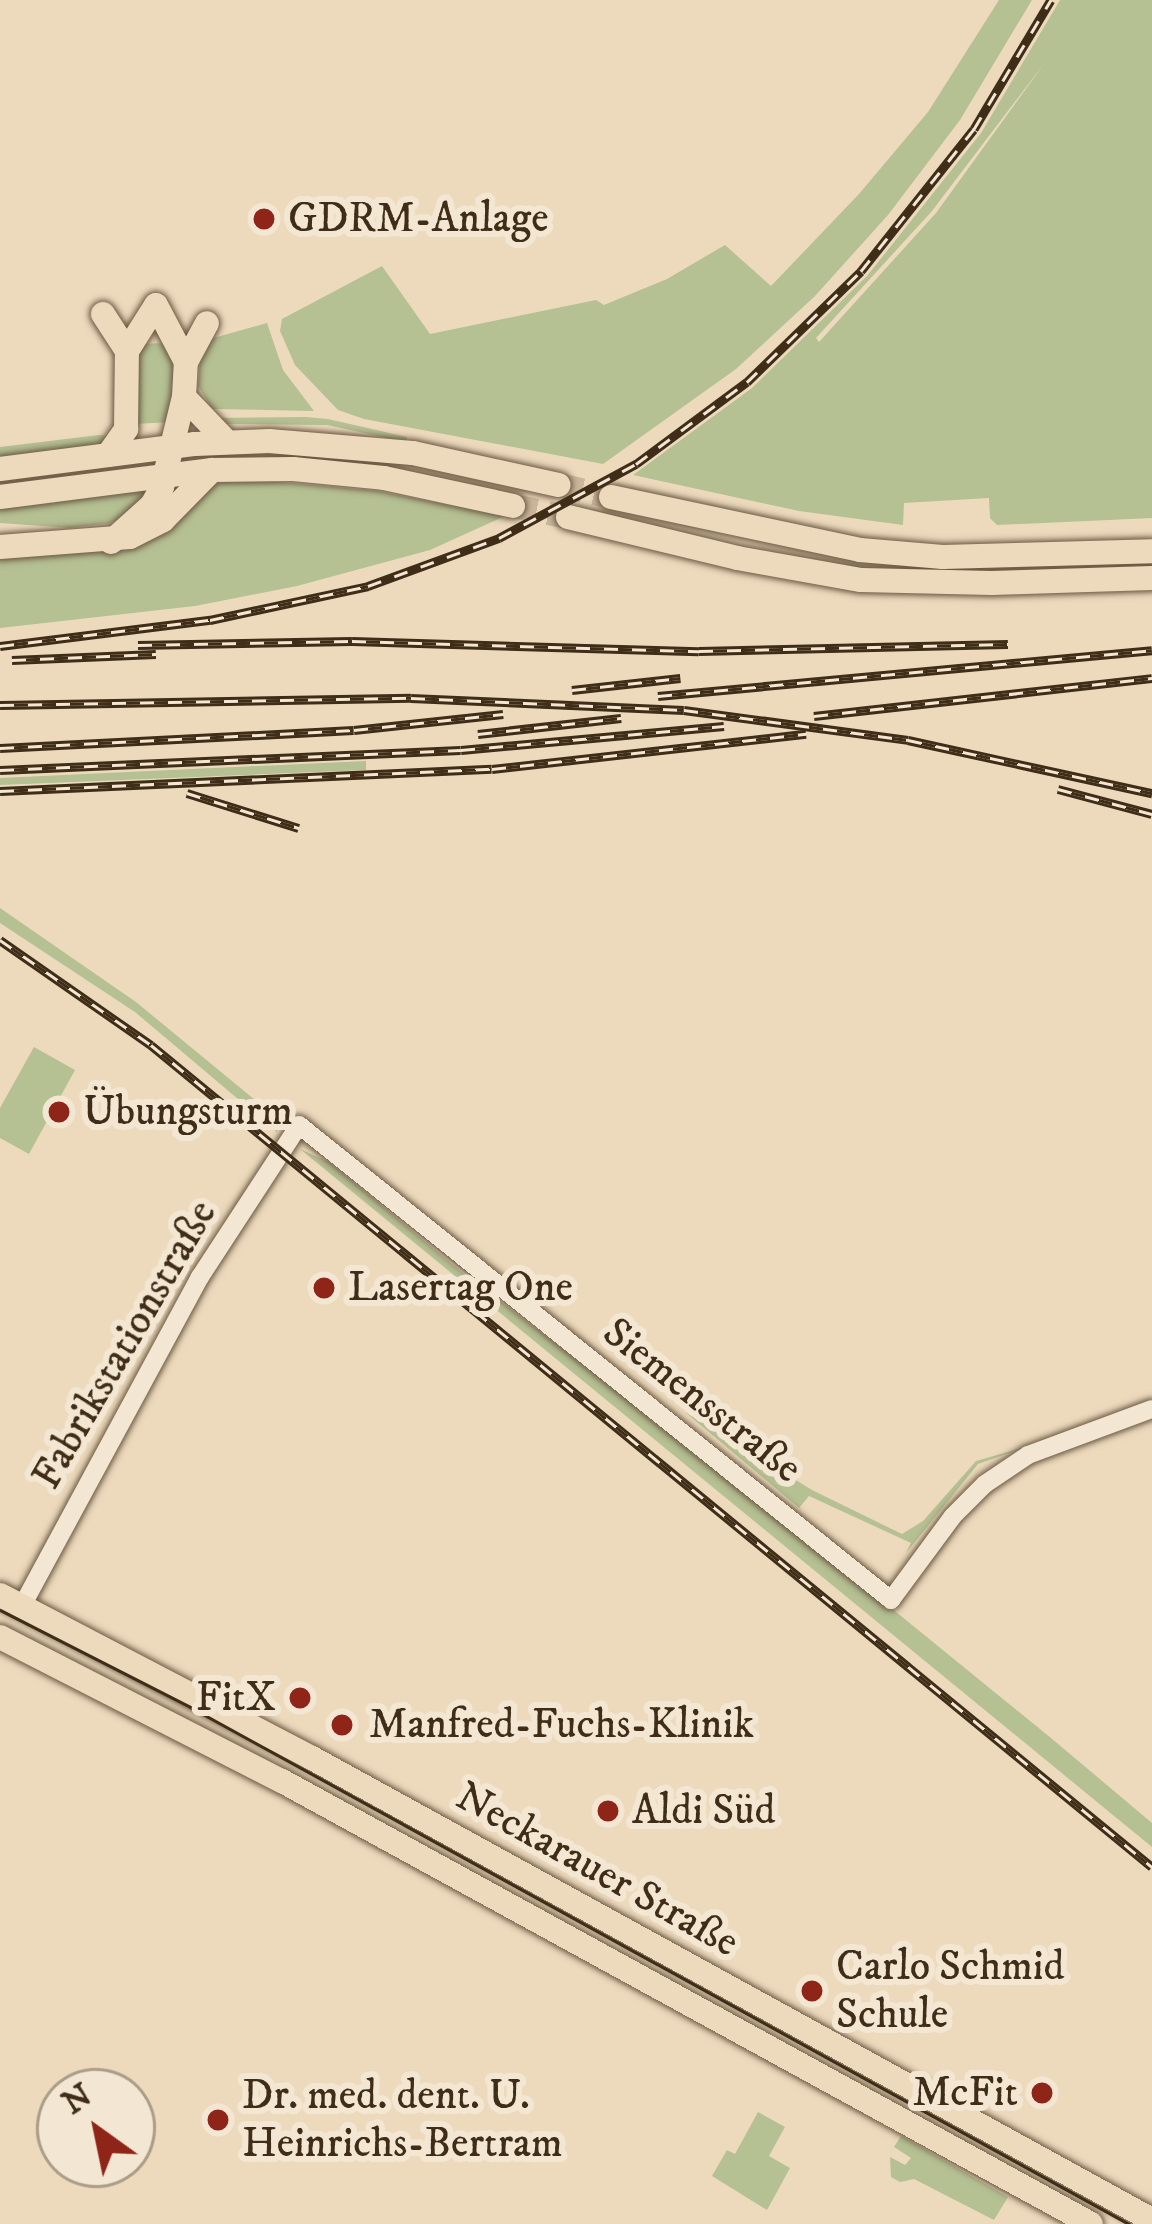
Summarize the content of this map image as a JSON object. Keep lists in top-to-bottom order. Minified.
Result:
{"streets":{"main road":["Neckarauer Straße"],"street":["Fabrikstationstraße","Siemensstraße"]},"crossings":[["Fabrikstationstraße","Siemensstraße"],["Fabrikstationstraße","Neckarauer Straße"]],"places":["GDRM-Anlage","Übungsturm","Lasertag One","FitX","Manfred-Fuchs-Klinik","Aldi Süd","Carlo Schmid Schule","McFit","Dr. med. dent. U. Heinrichs-Bertram"],"north":"top left"}
